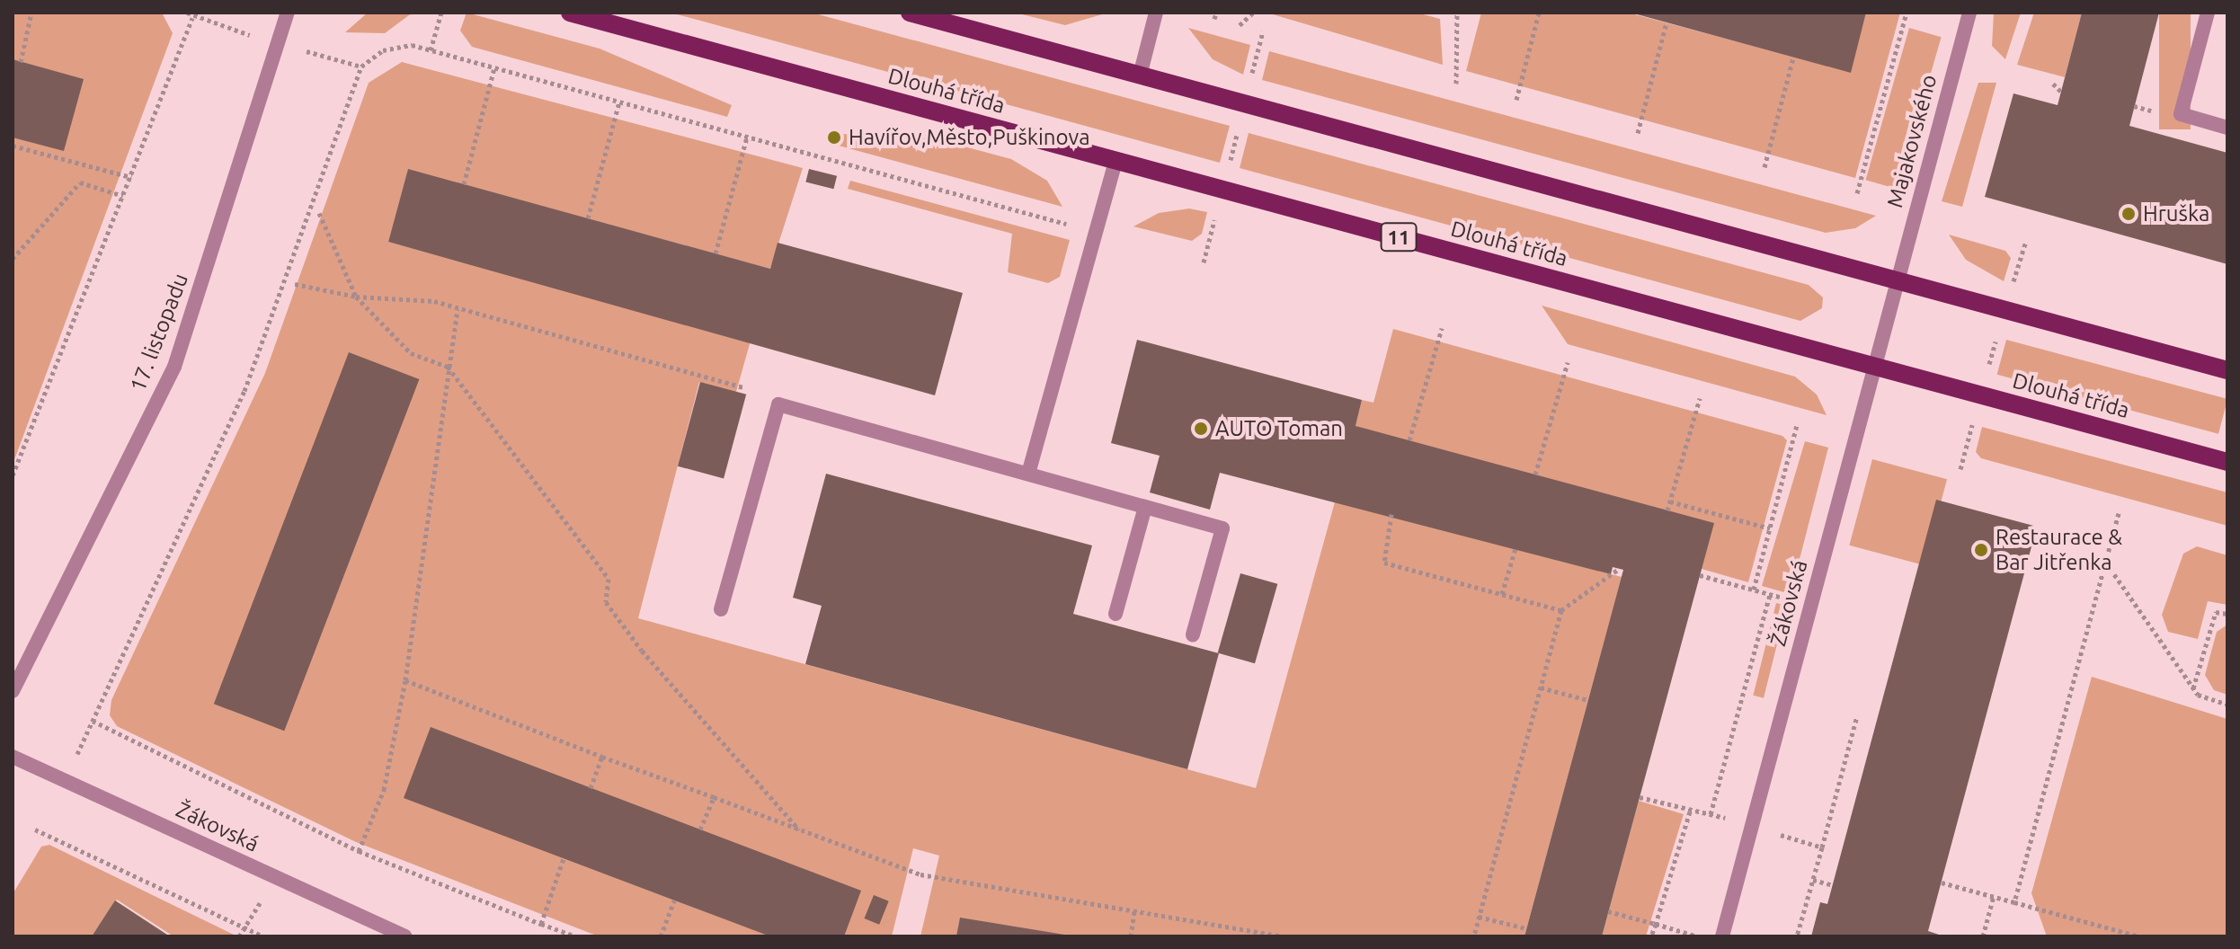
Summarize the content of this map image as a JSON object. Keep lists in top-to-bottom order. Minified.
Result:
{"streets":{"main road":["Dlouhá třída","11"],"street":["Majakovského","17. listopadu","Žákovská"]},"crossings":[["Dlouhá třída","Žákovská"],["Majakovského","Žákovská"]],"places":["Havířov,Město,Puškinova","Hruška","AUTO Toman","Restaurace & Bar Jitřenka"]}
